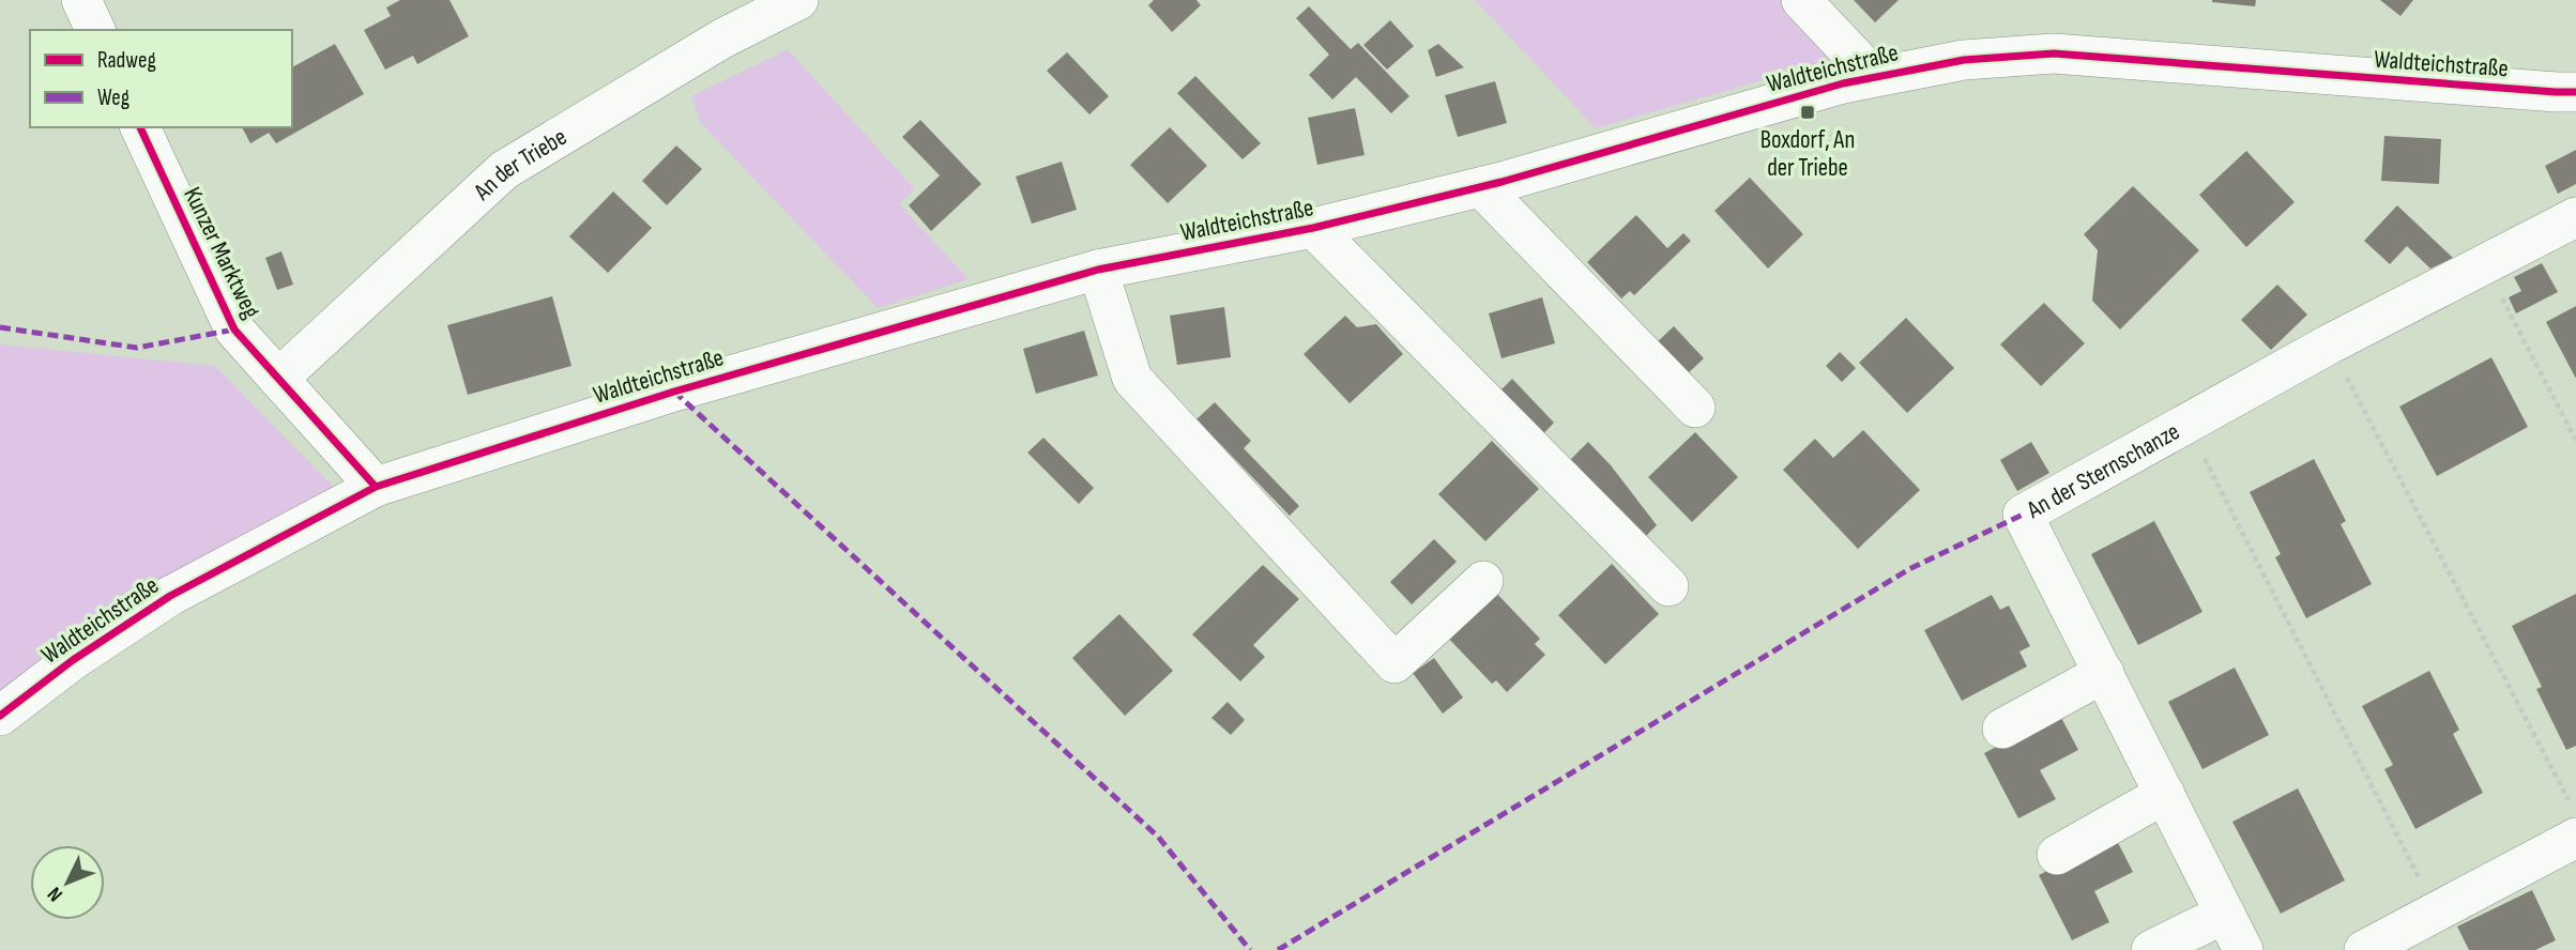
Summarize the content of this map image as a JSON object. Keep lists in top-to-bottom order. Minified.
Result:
{"streets":{"street":["Waldteichstraße","An der Triebe","Kunzer Marktweg","An der Sternschanze"]},"crossings":[["Waldteichstraße","Kunzer Marktweg"],["An der Triebe","Kunzer Marktweg"]],"places":{"transit":["Boxdorf, An der Triebe"]},"legend":["Radweg","Weg"],"north":"bottom left"}
